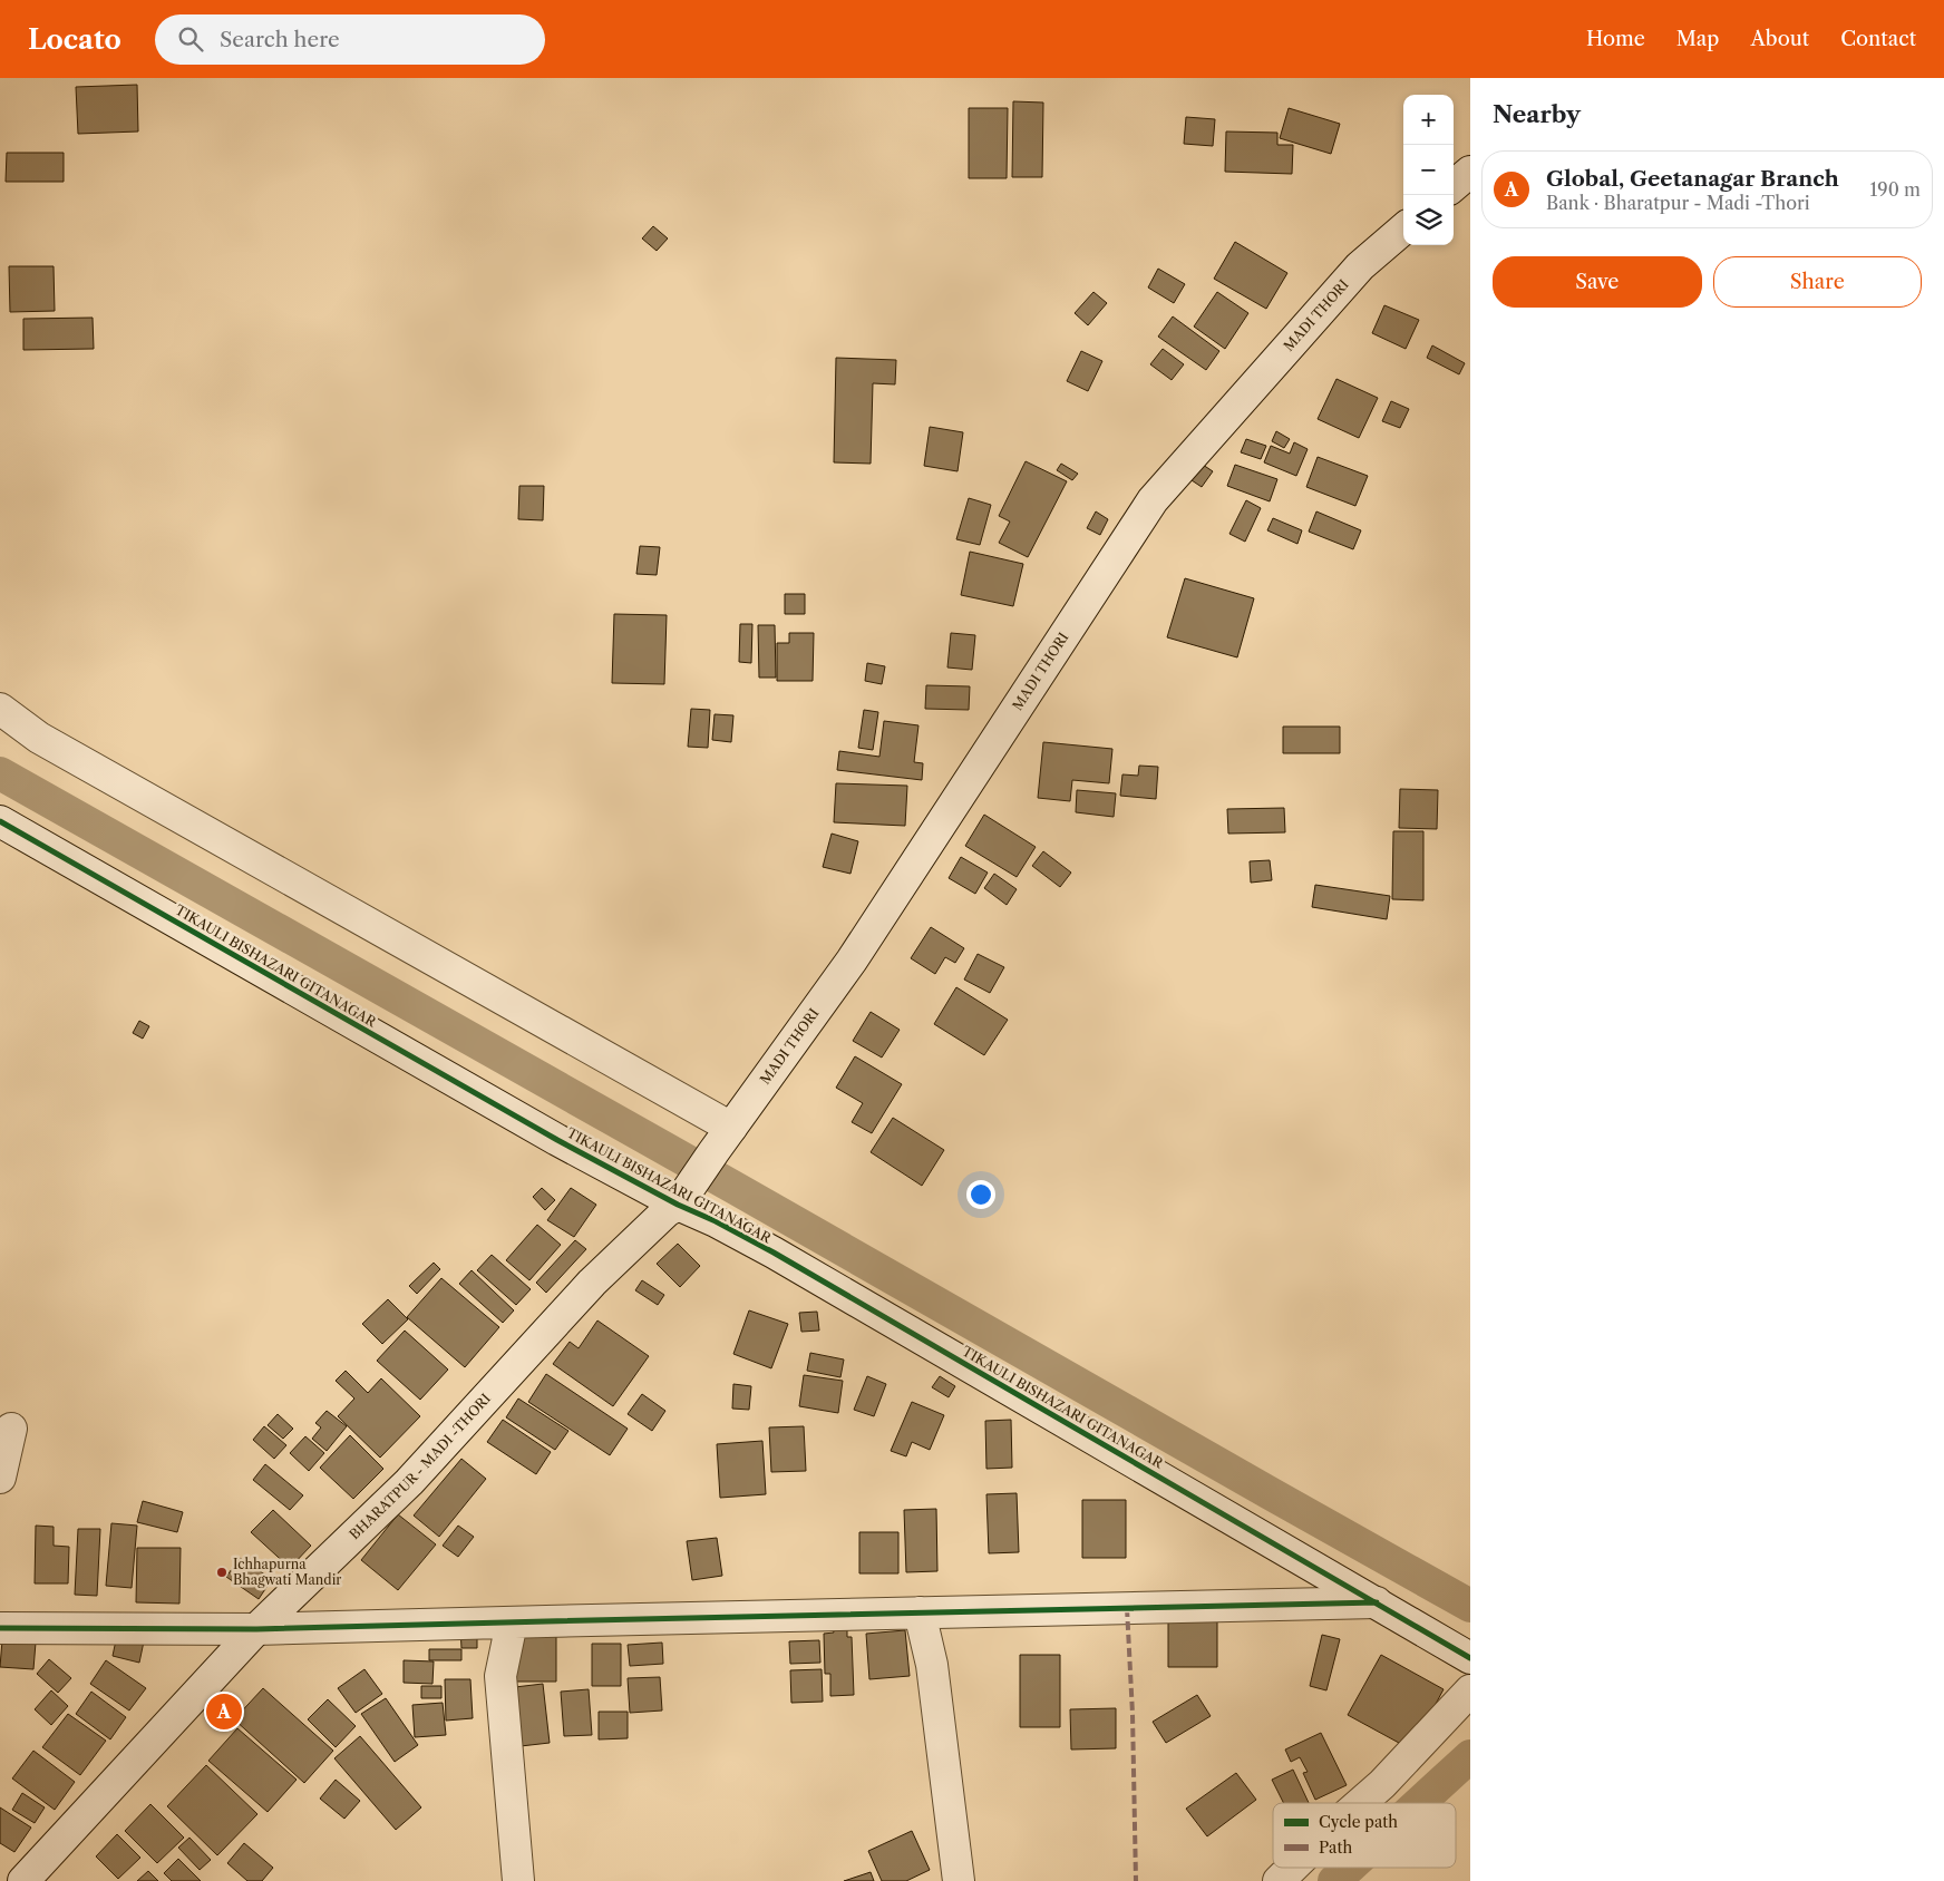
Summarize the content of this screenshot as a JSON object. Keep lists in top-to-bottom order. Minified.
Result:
{"streets":{"street":["MADI THORI","TIKAULI BISHAZARI GITANAGAR","BHARATPUR - MADI -THORI"]},"crossings":[["MADI THORI","BHARATPUR - MADI -THORI"],["TIKAULI BISHAZARI GITANAGAR","BHARATPUR - MADI -THORI"]],"places":["Ichhapurna Bhagwati Mandir"],"legend":["Cycle path","Path"],"page":{"header":"Locato","search":"Search here","nav":["Home","Map","About","Contact"],"heading":"Nearby","map_buttons":["+","−"],"list":[{"mark":"A","name":"Global, Geetanagar Branch","note":"Bank · Bharatpur - Madi -Thori","value":"190 m"}],"buttons":["Save","Share"],"pins":"A"}}
